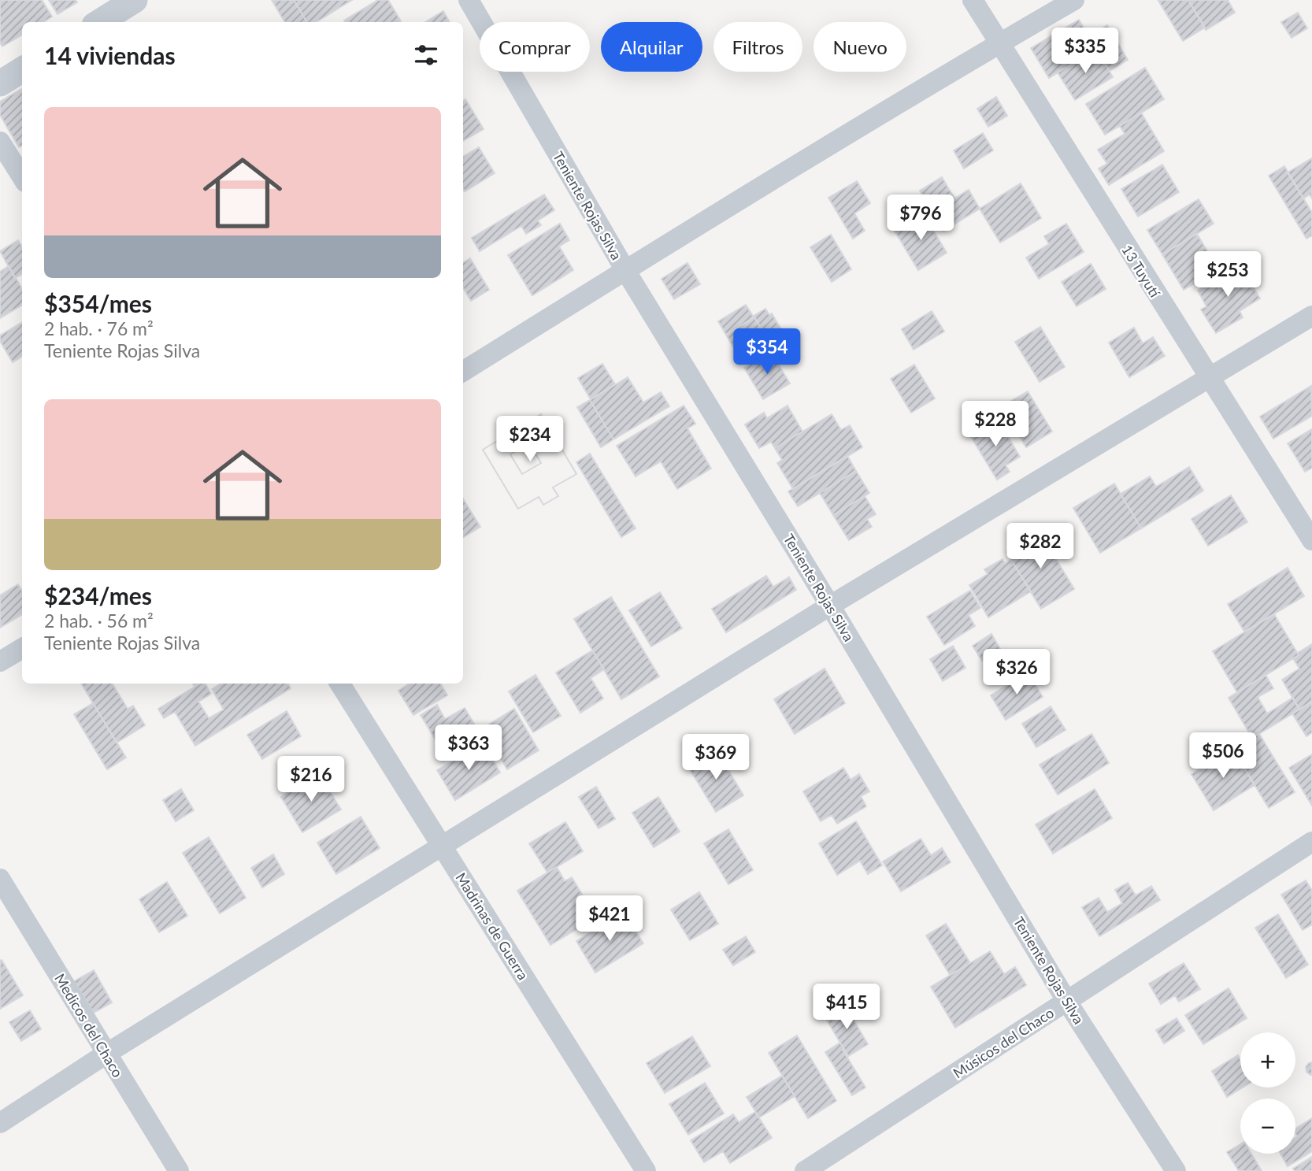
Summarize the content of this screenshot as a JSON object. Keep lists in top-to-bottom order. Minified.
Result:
{"streets":{"street":["Teniente Rojas Silva","13 Tuyutí","Madrinas de Guerra","Medicos del Chaco","Músicos del Chaco"]},"crossings":[["Teniente Rojas Silva","Músicos del Chaco"]],"page":{"chip":["Comprar","Alquilar","Filtros","Nuevo"],"heading":"14 viviendas","price":["$335","$796","$253","$354","$228","$234","$282","$326","$363","$506","$369","$216","$421","$415"],"list":[{"name":"$354/mes","note":"2 hab. · 76 m² · Teniente Rojas Silva"},{"name":"$234/mes","note":"2 hab. · 56 m² · Teniente Rojas Silva"}],"map_buttons":["+","−"]}}
